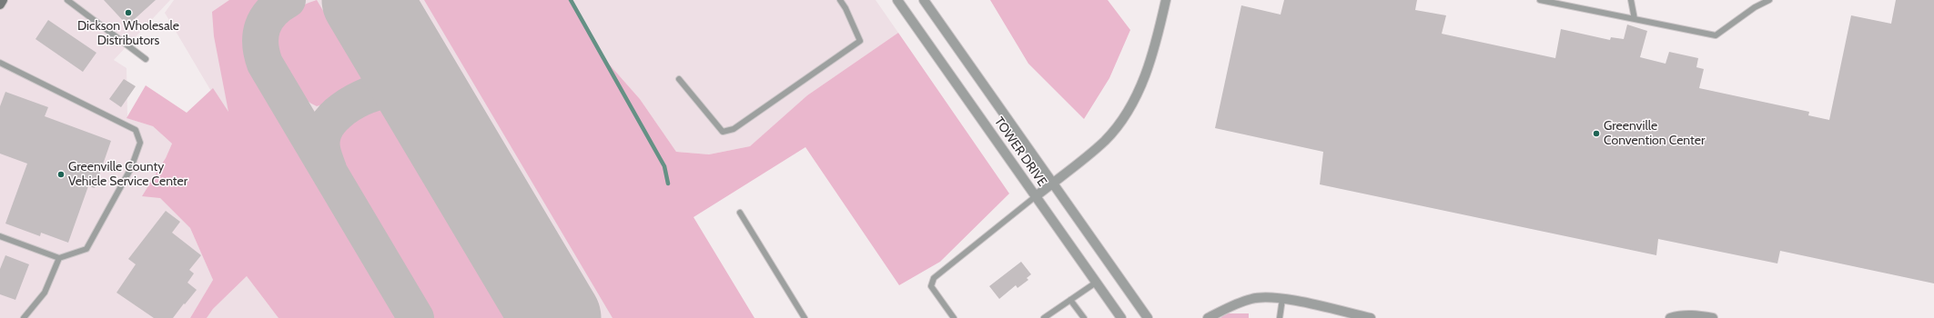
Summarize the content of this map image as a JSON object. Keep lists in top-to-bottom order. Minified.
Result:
{"streets":{"street":["TOWER DRIVE"]},"places":["Dickson Wholesale Distributors","Greenville Convention Center","Greenville County Vehicle Service Center"]}
